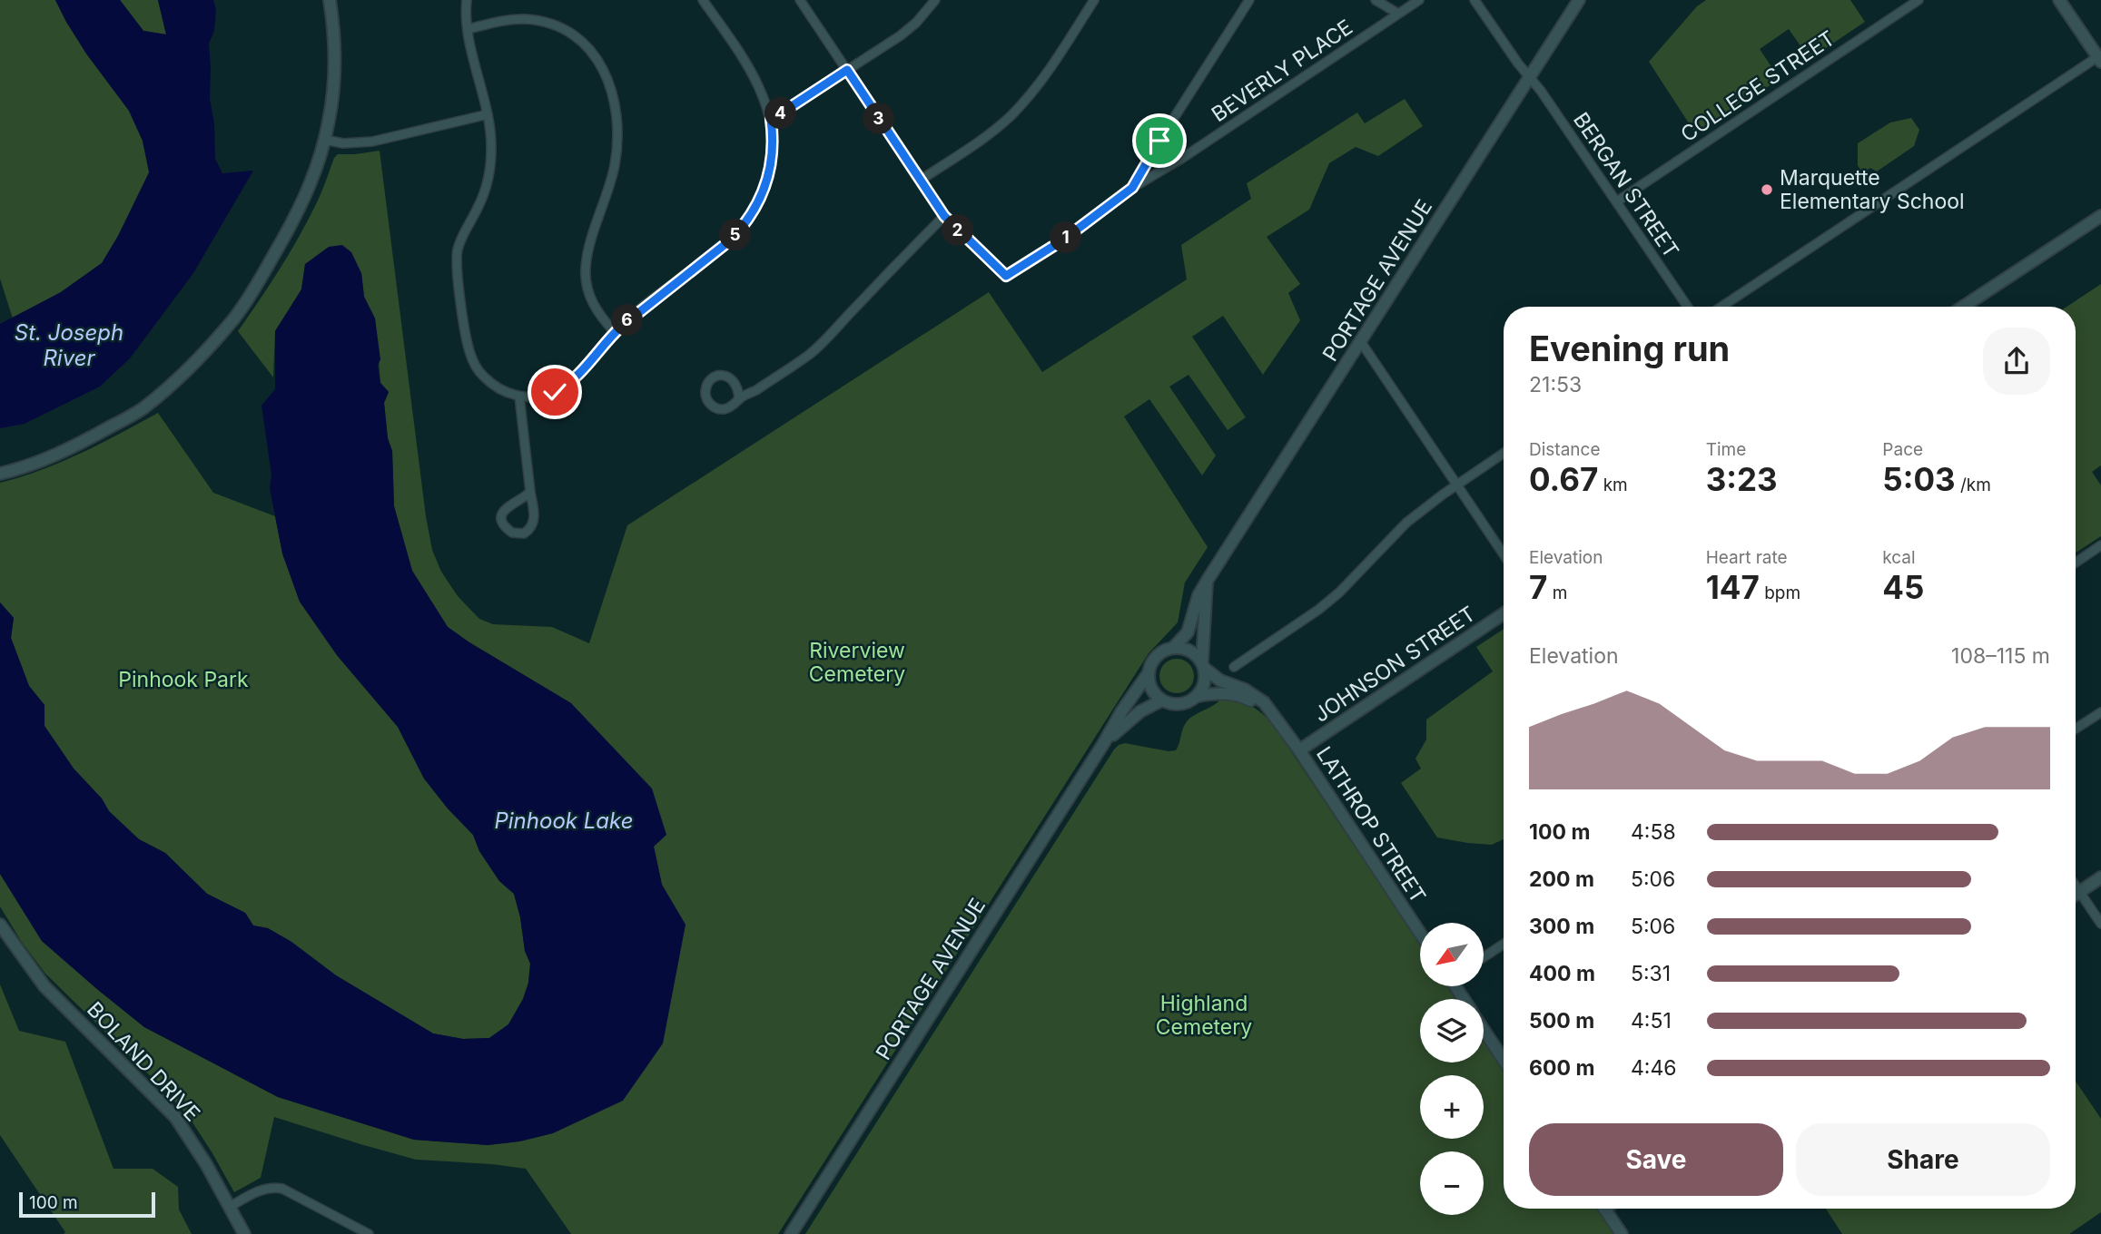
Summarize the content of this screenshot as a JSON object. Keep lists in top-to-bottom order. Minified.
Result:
{"streets":{"street":["BEVERLY PLACE","COLLEGE STREET","BERGAN STREET","PORTAGE AVENUE","JOHNSON STREET","LATHROP STREET","BOLAND DRIVE"]},"crossings":[["COLLEGE STREET","BERGAN STREET"],["BERGAN STREET","PORTAGE AVENUE"],["PORTAGE AVENUE","LATHROP STREET"],["JOHNSON STREET","LATHROP STREET"]],"water":["St. Joseph River","Pinhook Lake"],"parks":["Riverview Cemetery","Pinhook Park","Highland Cemetery"],"places":["Marquette Elementary School"],"scale_bar":"100 m","north":"bottom left","page":{"pins":["4","3","2","5","1","6"],"heading":["Evening run","21:53"],"stats":[["Distance","0.67 km"],["Time","3:23"],["Pace","5:03 /km"],["Elevation","7 m"],["Heart rate","147 bpm"],["kcal","45"]],"chart":["Elevation","108–115 m"],"list":[{"name":"100 m","note":"4:58"},{"name":"200 m","note":"5:06"},{"name":"300 m","note":"5:06"},{"name":"400 m","note":"5:31"},{"name":"500 m","note":"4:51"},{"name":"600 m","note":"4:46"}],"map_buttons":["+","−"],"buttons":["Save","Share"],"scale":"100 m"}}
